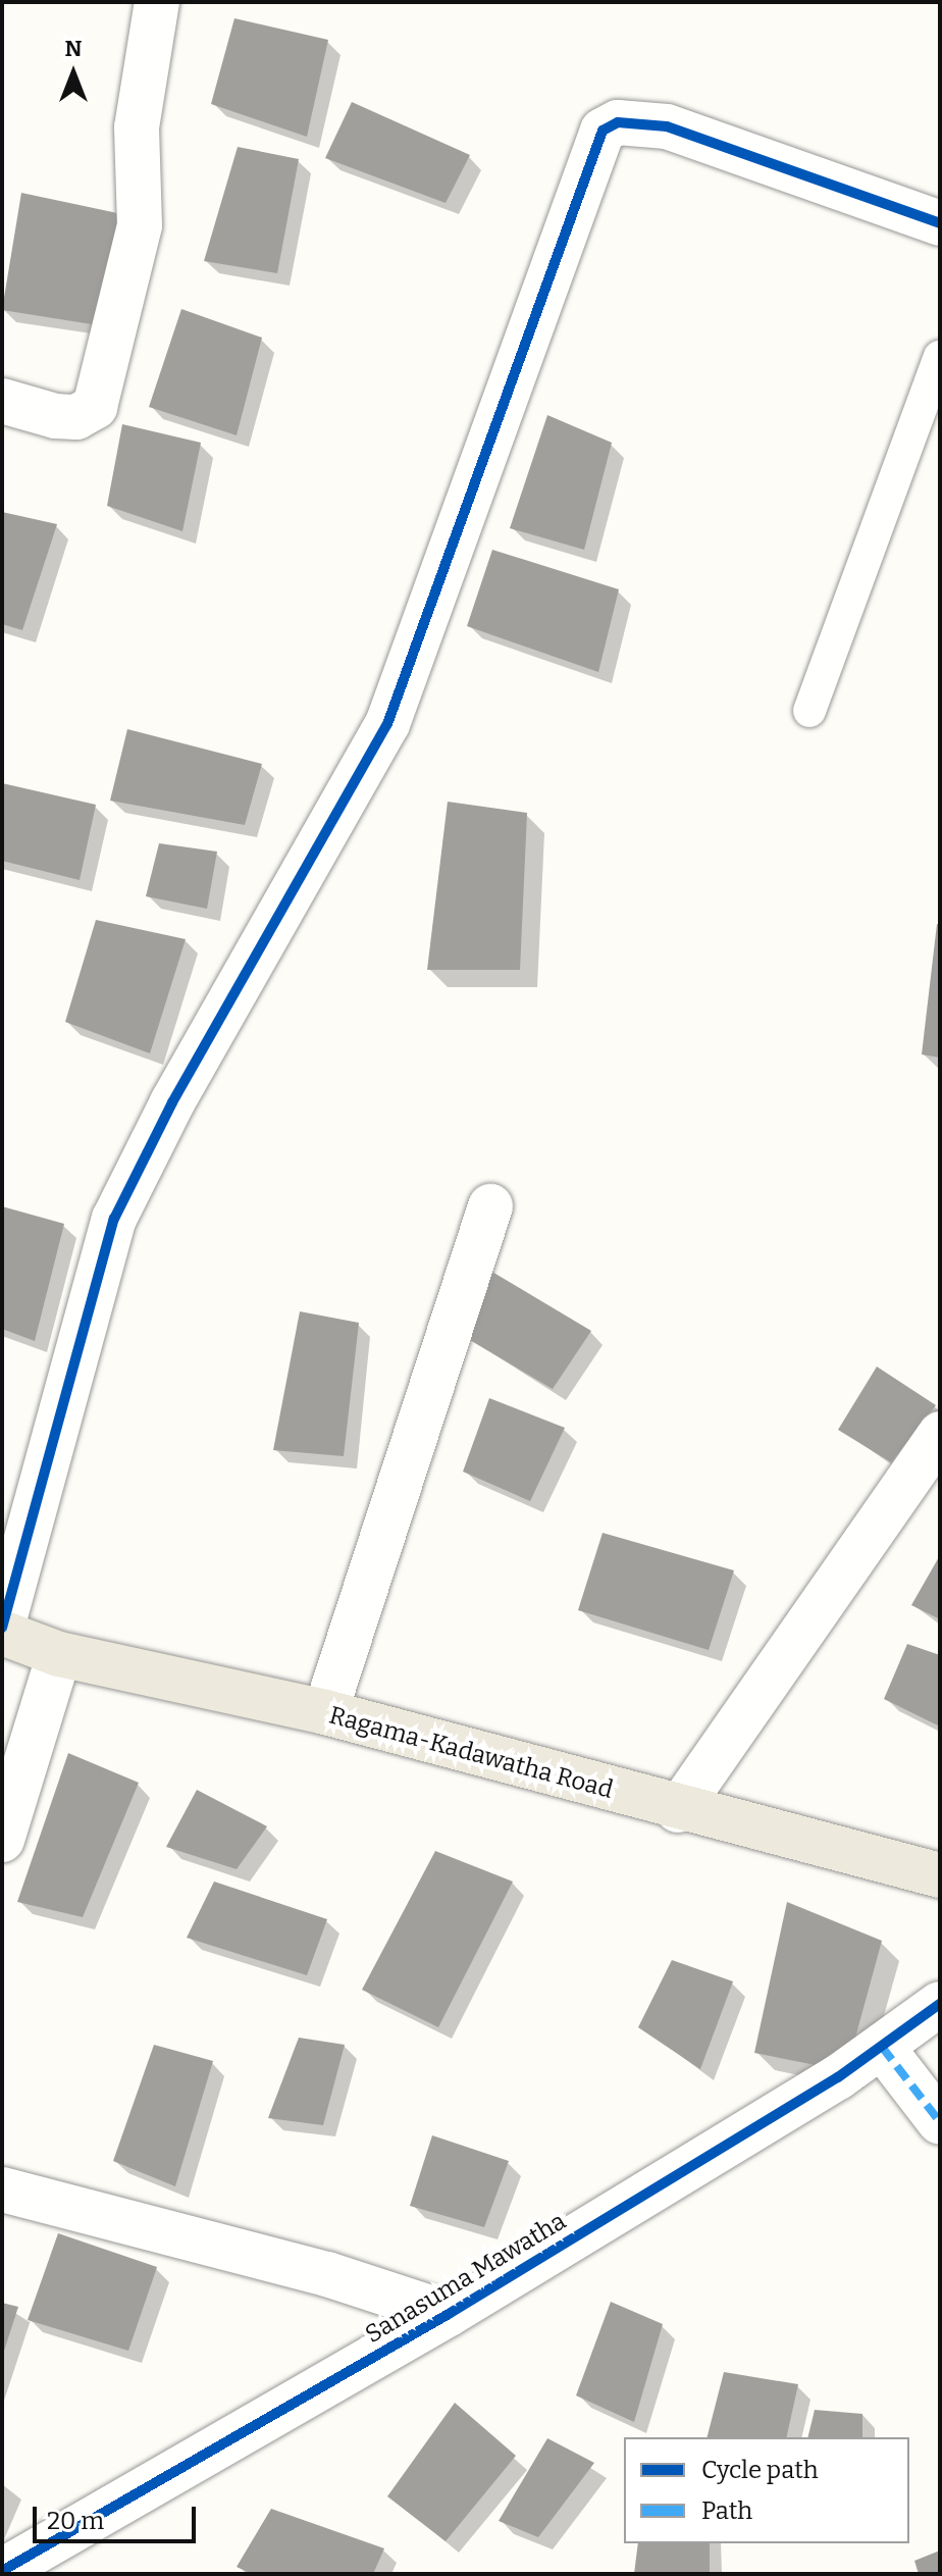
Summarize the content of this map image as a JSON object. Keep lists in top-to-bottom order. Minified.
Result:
{"streets":{"main road":["Ragama-Kadawatha Road"],"street":["Sanasuma Mawatha"]},"legend":["Cycle path","Path"],"scale_bar":"20 m","north":"top"}
